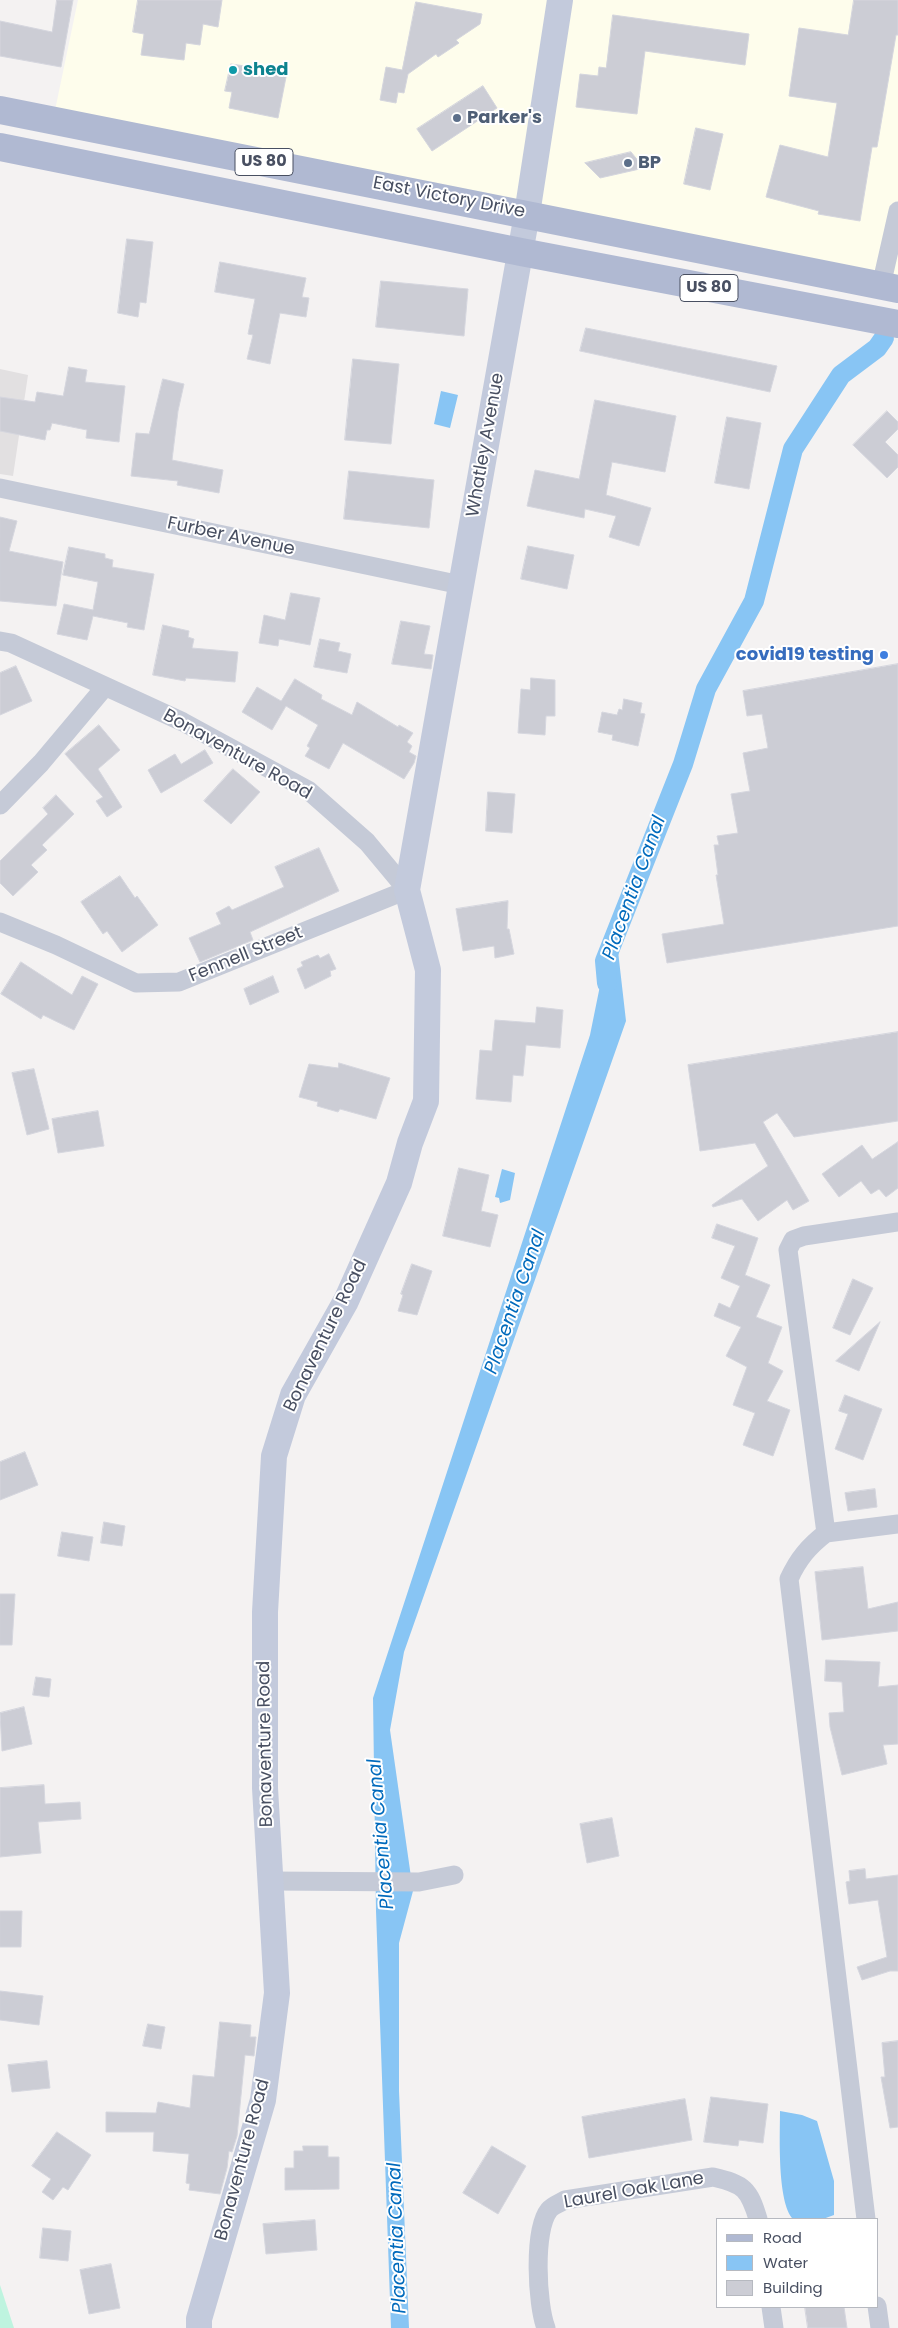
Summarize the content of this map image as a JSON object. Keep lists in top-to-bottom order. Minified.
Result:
{"streets":{"main road":["US 80","East Victory Drive"],"street":["Whatley Avenue","Furber Avenue","Bonaventure Road","Fennell Street","Laurel Oak Lane"]},"crossings":[["US 80","Whatley Avenue"],["East Victory Drive","Whatley Avenue"],["Whatley Avenue","Furber Avenue"],["Whatley Avenue","Bonaventure Road"],["Whatley Avenue","Fennell Street"],["Bonaventure Road","Fennell Street"]],"water":["Placentia Canal"],"places":["shed","Parker's","BP","covid19 testing"],"legend":["Road","Water","Building"]}
